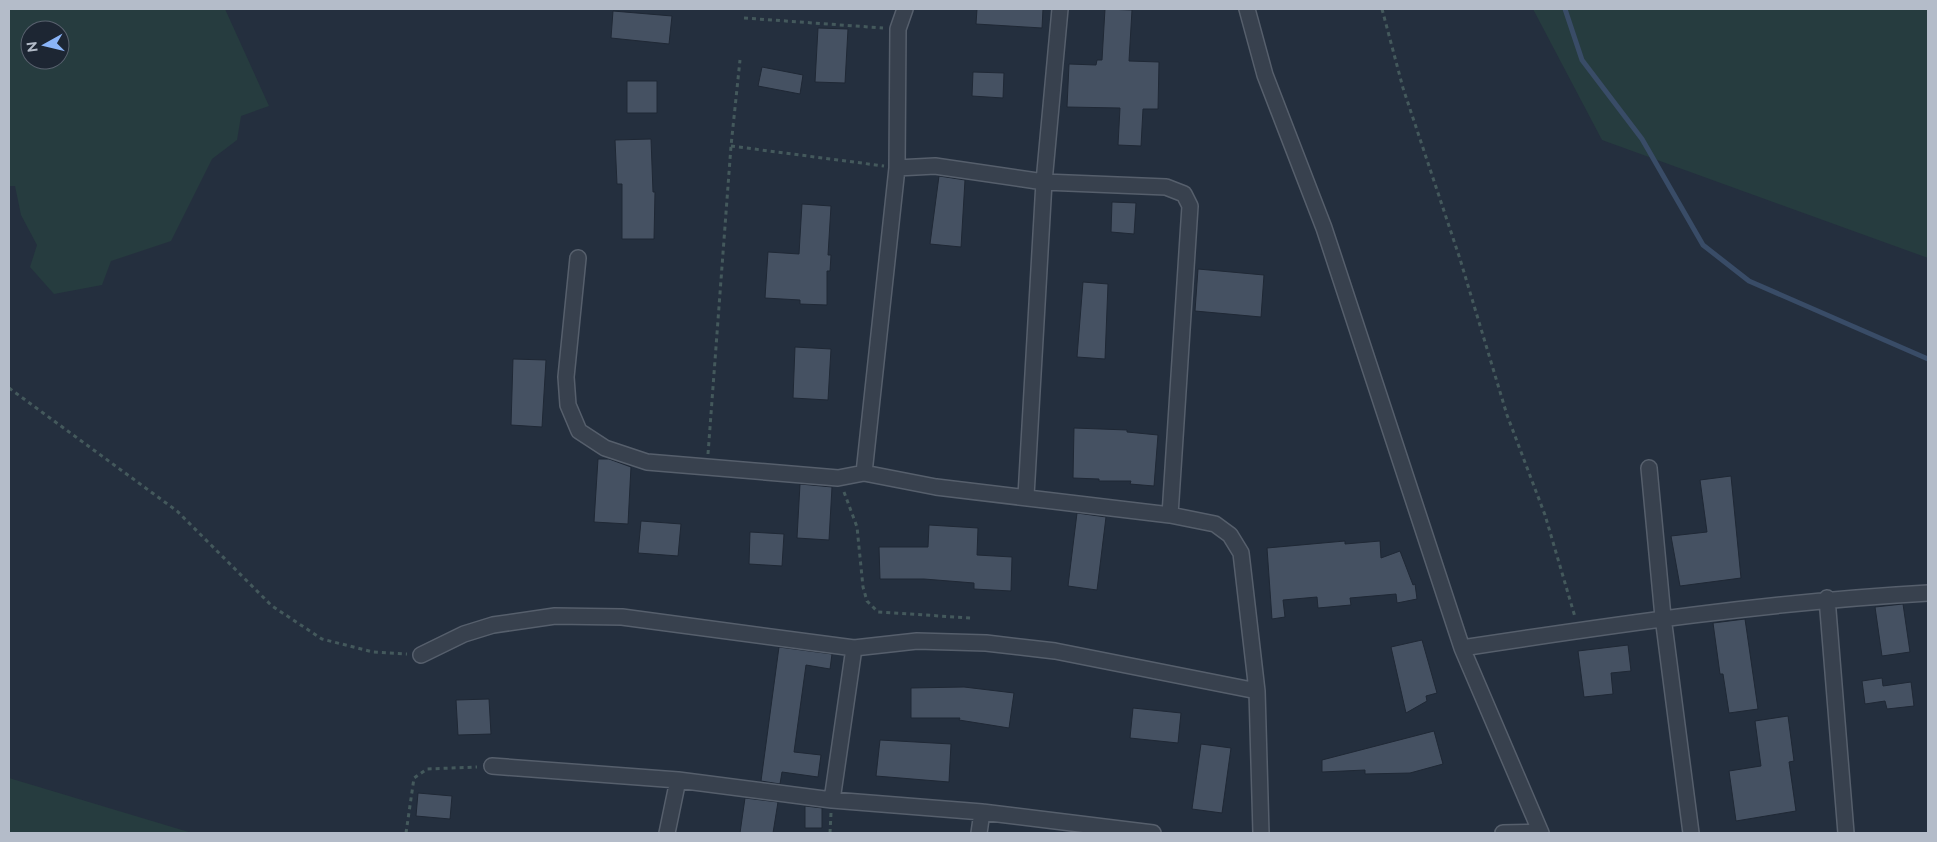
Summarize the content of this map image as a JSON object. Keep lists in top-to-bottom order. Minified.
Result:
{"north":"left"}
